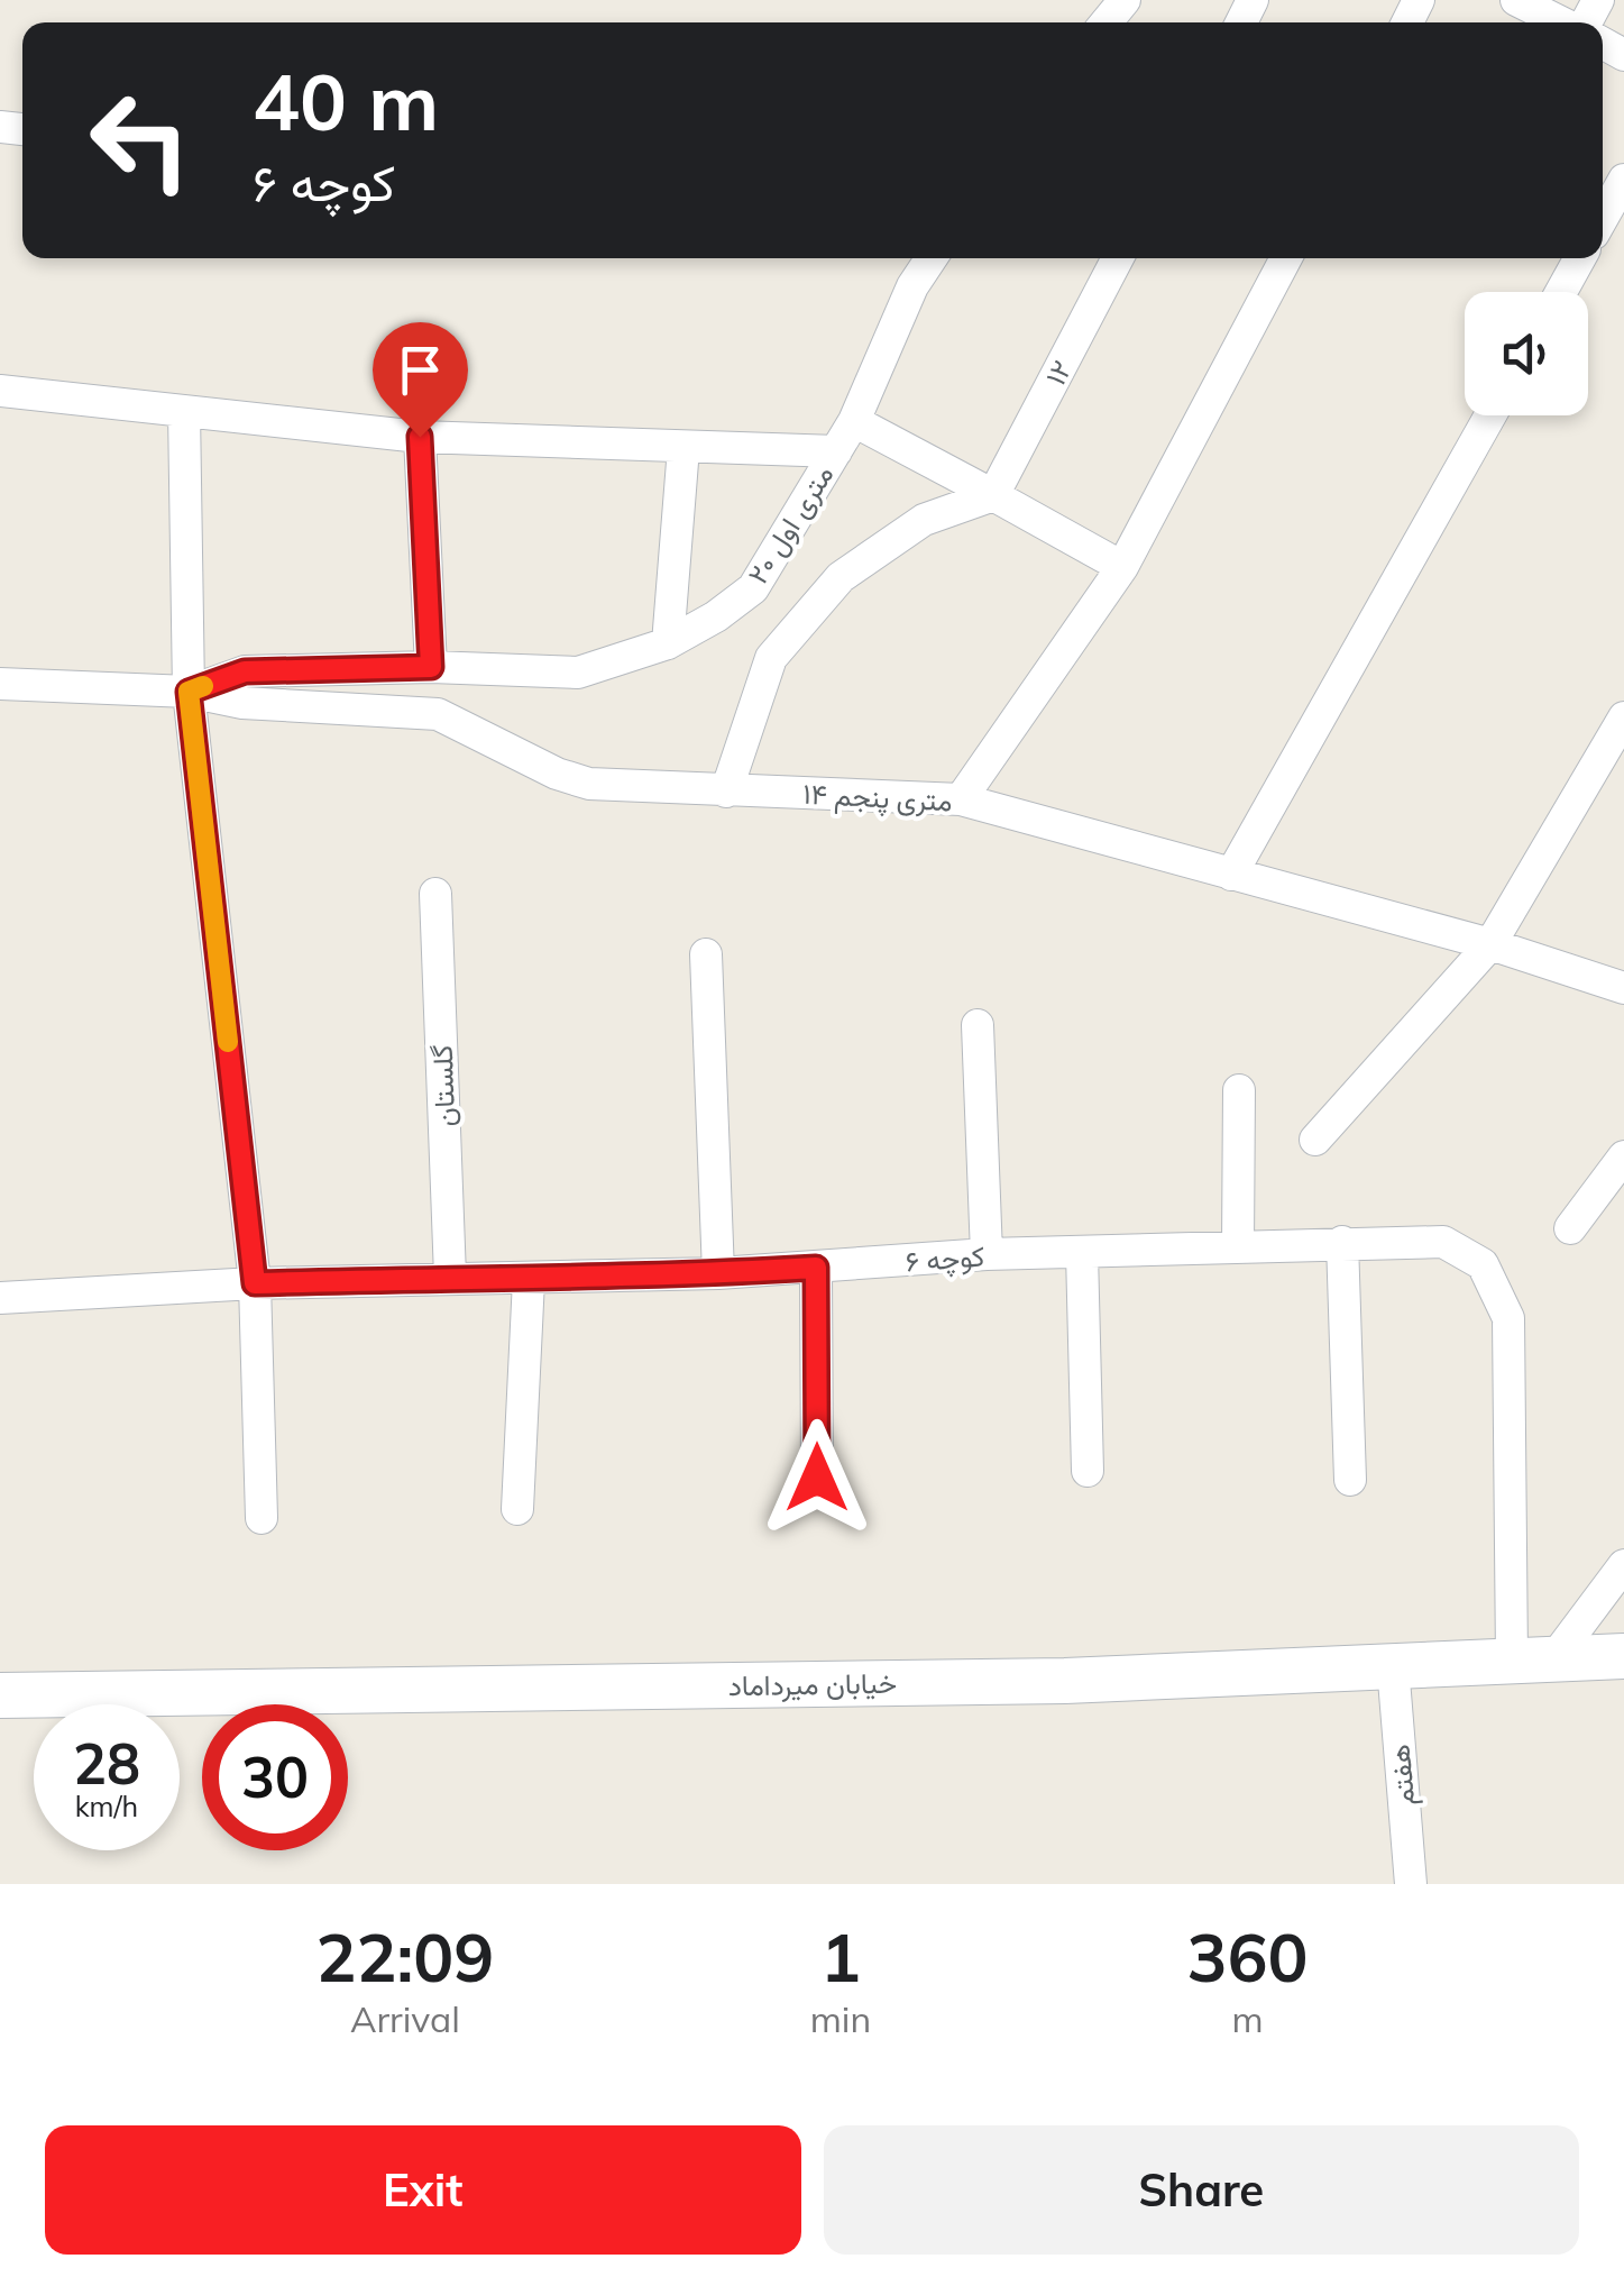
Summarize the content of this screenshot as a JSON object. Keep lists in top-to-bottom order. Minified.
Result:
{"streets":{"main road":["خیابان میرداماد"],"street":["۱۲","۲۰ متری اول","۱۴ متری پنجم","گلستان","کوچه ۶","هفتم"]},"crossings":[["۲۰ متری اول","۱۴ متری پنجم"],["گلستان","کوچه ۶"],["کوچه ۶","خیابان میرداماد"],["خیابان میرداماد","هفتم"]],"page":{"turn":["40 m","کوچه ۶"],"speed":"28 km/h","limit":"30","eta":["22:09","Arrival","1","min","360","m"],"buttons":["Exit","Share"]}}
